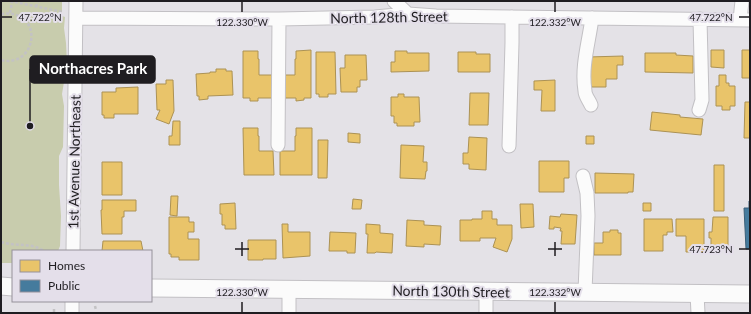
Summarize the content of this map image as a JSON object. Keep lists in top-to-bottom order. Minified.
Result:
{"streets":{"main road":["North 130th Street"],"street":["North 128th Street","1st Avenue Northeast"]},"crossings":[["North 128th Street","1st Avenue Northeast"]],"places":["Northacres Park"],"legend":["Homes","Public"],"coordinates":["47.722°N","122.330°W","122.332°W","47.723°N"]}
